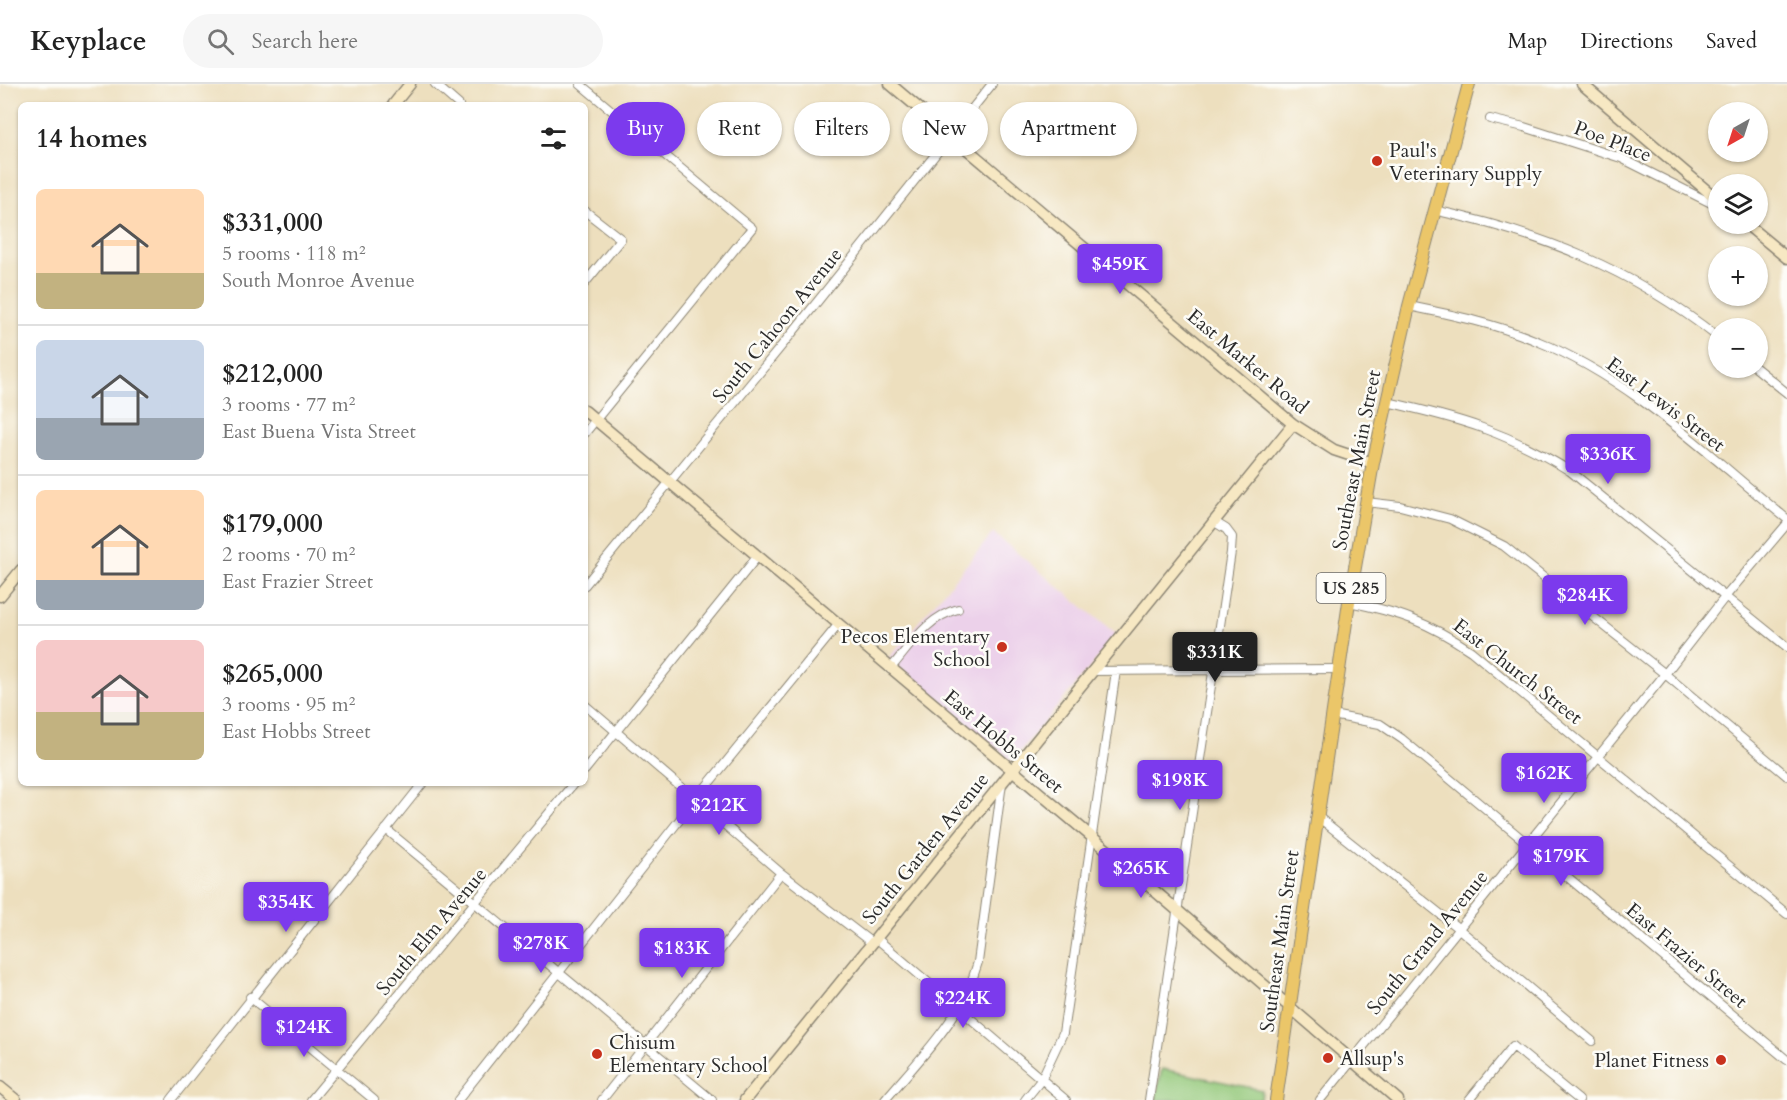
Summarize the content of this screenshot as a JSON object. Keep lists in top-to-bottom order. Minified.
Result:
{"streets":{"main road":["Southeast Main Street","US 285"],"street":["Poe Place","South Cahoon Avenue","East Marker Road","East Lewis Street","East Church Street","East Hobbs Street","South Garden Avenue","South Elm Avenue","South Grand Avenue","East Frazier Street"]},"crossings":[["South Cahoon Avenue","East Hobbs Street"],["East Marker Road","Southeast Main Street"],["East Marker Road","South Garden Avenue"],["East Lewis Street","Southeast Main Street"],["Southeast Main Street","East Church Street"],["Southeast Main Street","East Hobbs Street"],["Southeast Main Street","East Frazier Street"],["East Church Street","South Grand Avenue"],["East Hobbs Street","South Garden Avenue"],["East Hobbs Street","South Grand Avenue"],["South Grand Avenue","East Frazier Street"]],"places":["Paul's Veterinary Supply","Pecos Elementary School","Chisum Elementary School","Allsup's","Planet Fitness"],"north":"bottom left","page":{"header":"Keyplace","search":"Search here","nav":["Map","Directions","Saved"],"map_buttons":["+","−"],"chip":["Buy","Rent","Filters","New","Apartment"],"heading":"14 homes","list":[{"name":"$331,000","note":"5 rooms · 118 m² · South Monroe Avenue"},{"name":"$212,000","note":"3 rooms · 77 m² · East Buena Vista Street"},{"name":"$179,000","note":"2 rooms · 70 m² · East Frazier Street"},{"name":"$265,000","note":"3 rooms · 95 m² · East Hobbs Street"}],"price":["$459K","$336K","$284K","$331K","$162K","$198K","$212K","$179K","$265K","$354K","$278K","$183K","$224K","$124K"]}}
